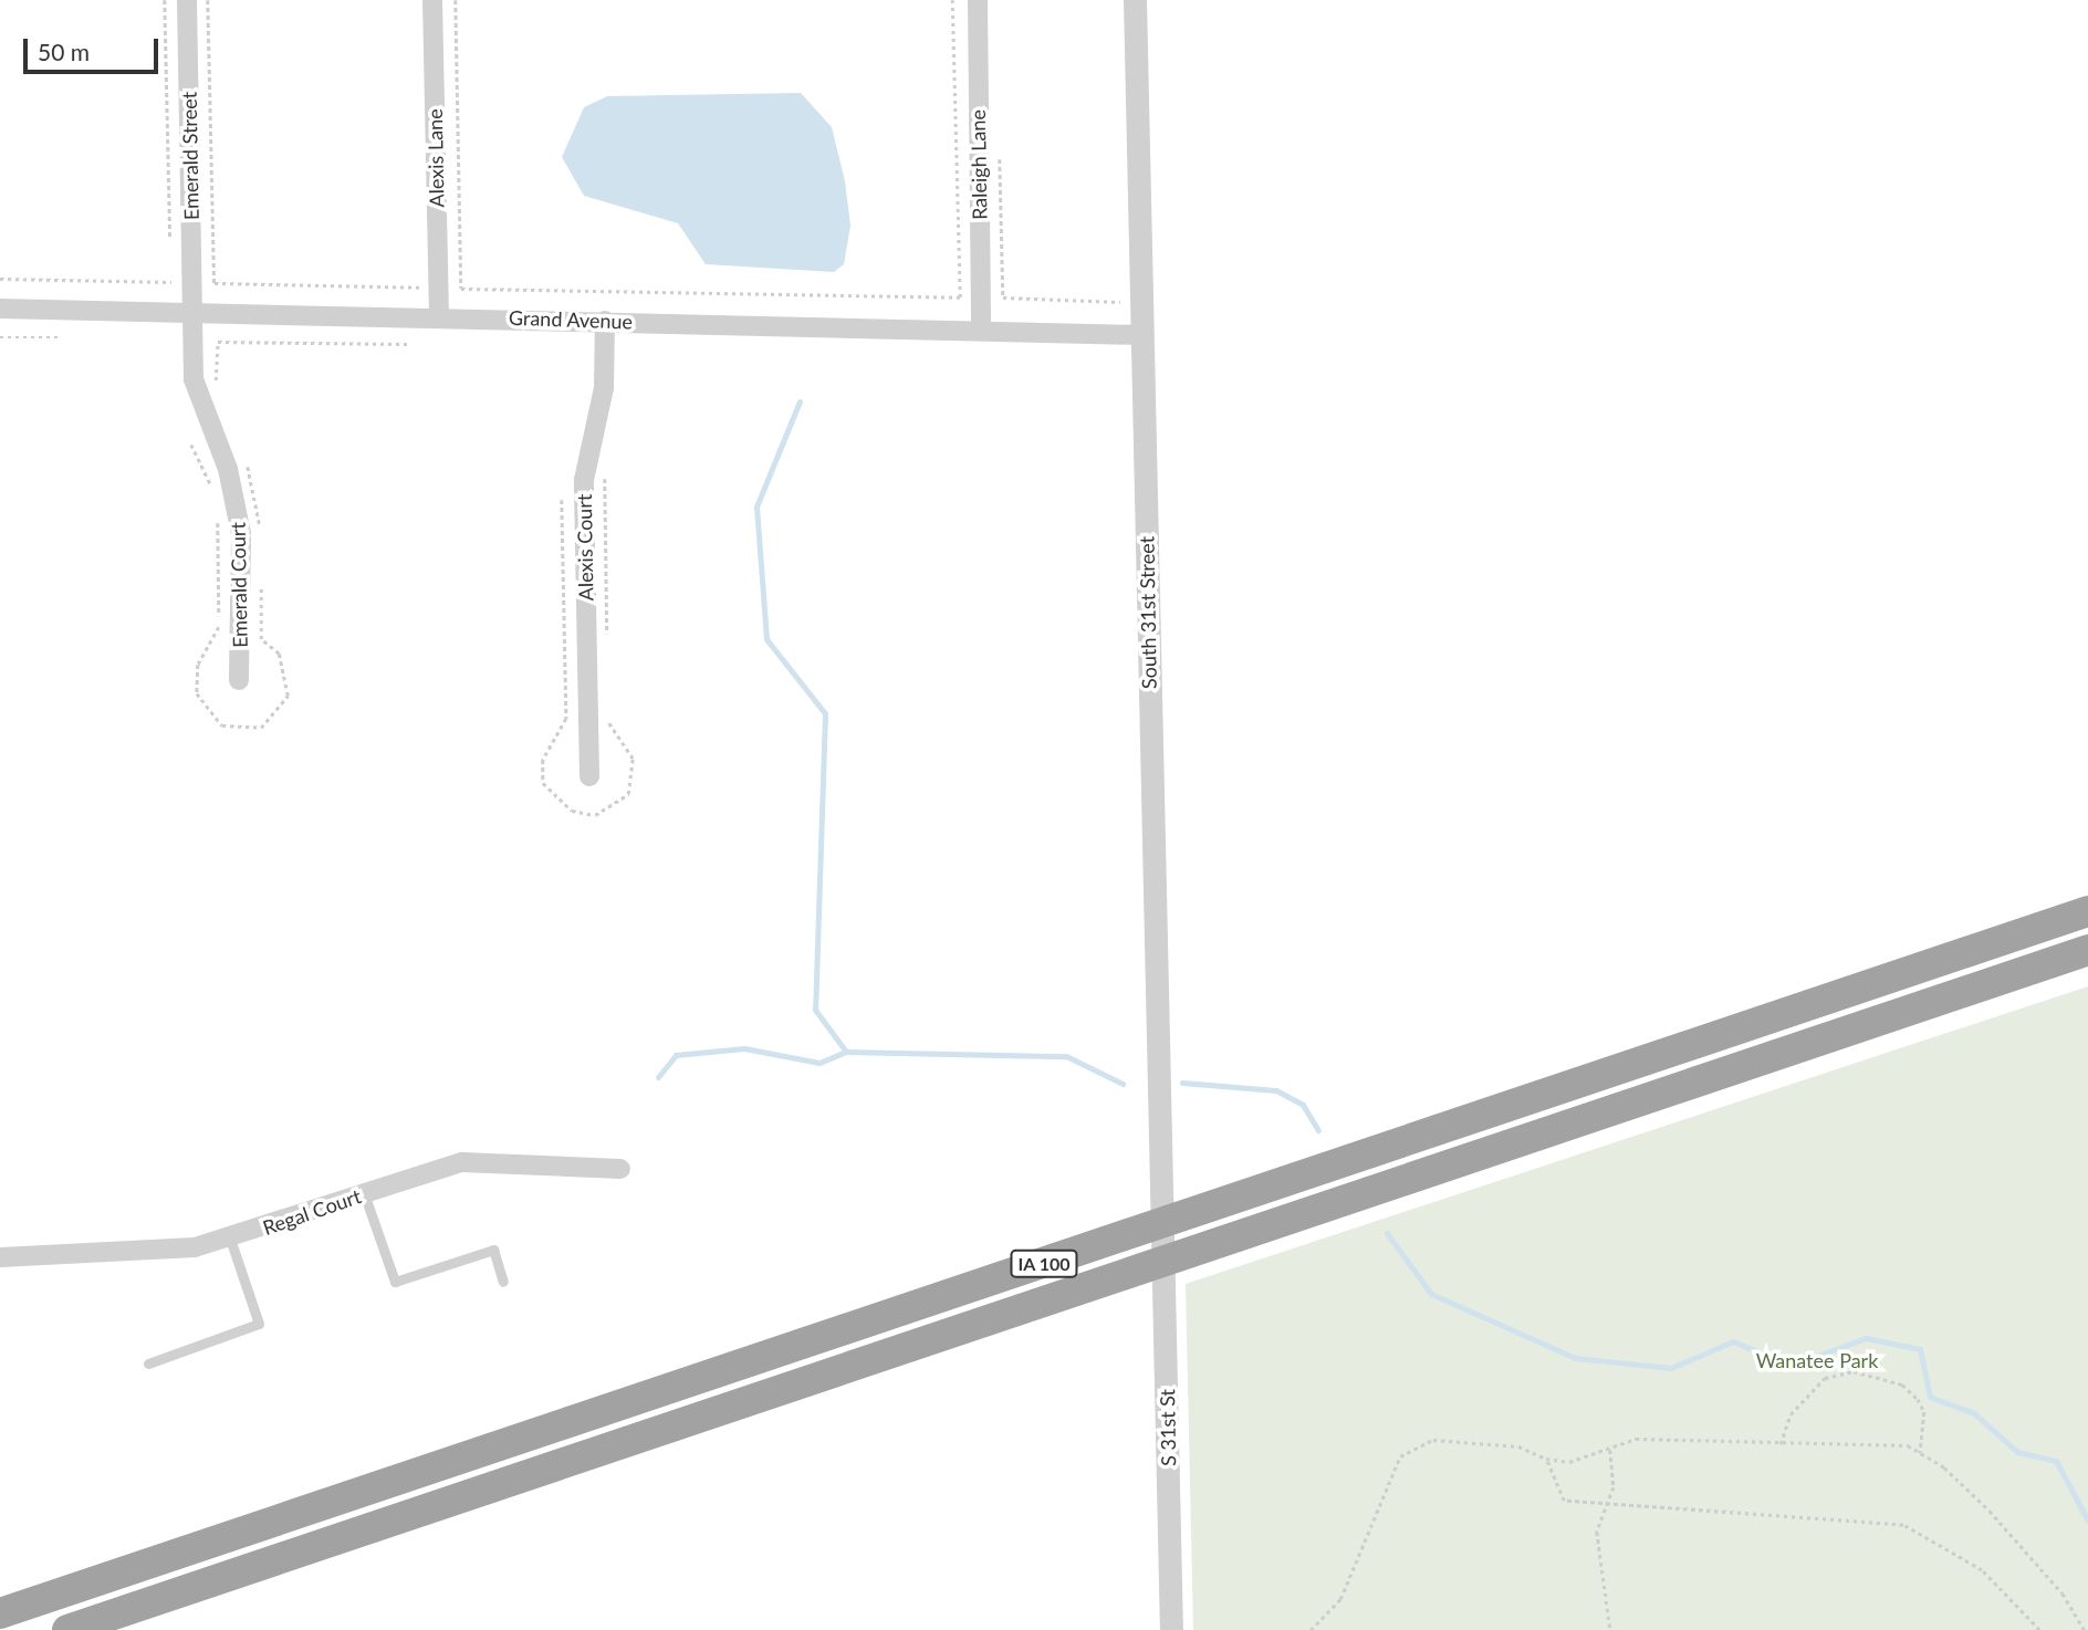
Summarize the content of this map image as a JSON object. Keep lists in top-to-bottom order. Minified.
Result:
{"streets":{"highway":["IA 100"],"street":["Emerald Street","Alexis Lane","Raleigh Lane","Grand Avenue","Alexis Court","Emerald Court","South 31st Street","Regal Court","S 31st St"]},"crossings":[["Emerald Street","Grand Avenue"],["Emerald Street","Emerald Court"],["Alexis Lane","Grand Avenue"],["Raleigh Lane","Grand Avenue"],["Grand Avenue","Alexis Court"],["Grand Avenue","Emerald Court"],["Grand Avenue","South 31st Street"],["South 31st Street","IA 100"],["South 31st Street","S 31st St"],["IA 100","S 31st St"]],"parks":["Wanatee Park"],"scale_bar":"50 m"}
